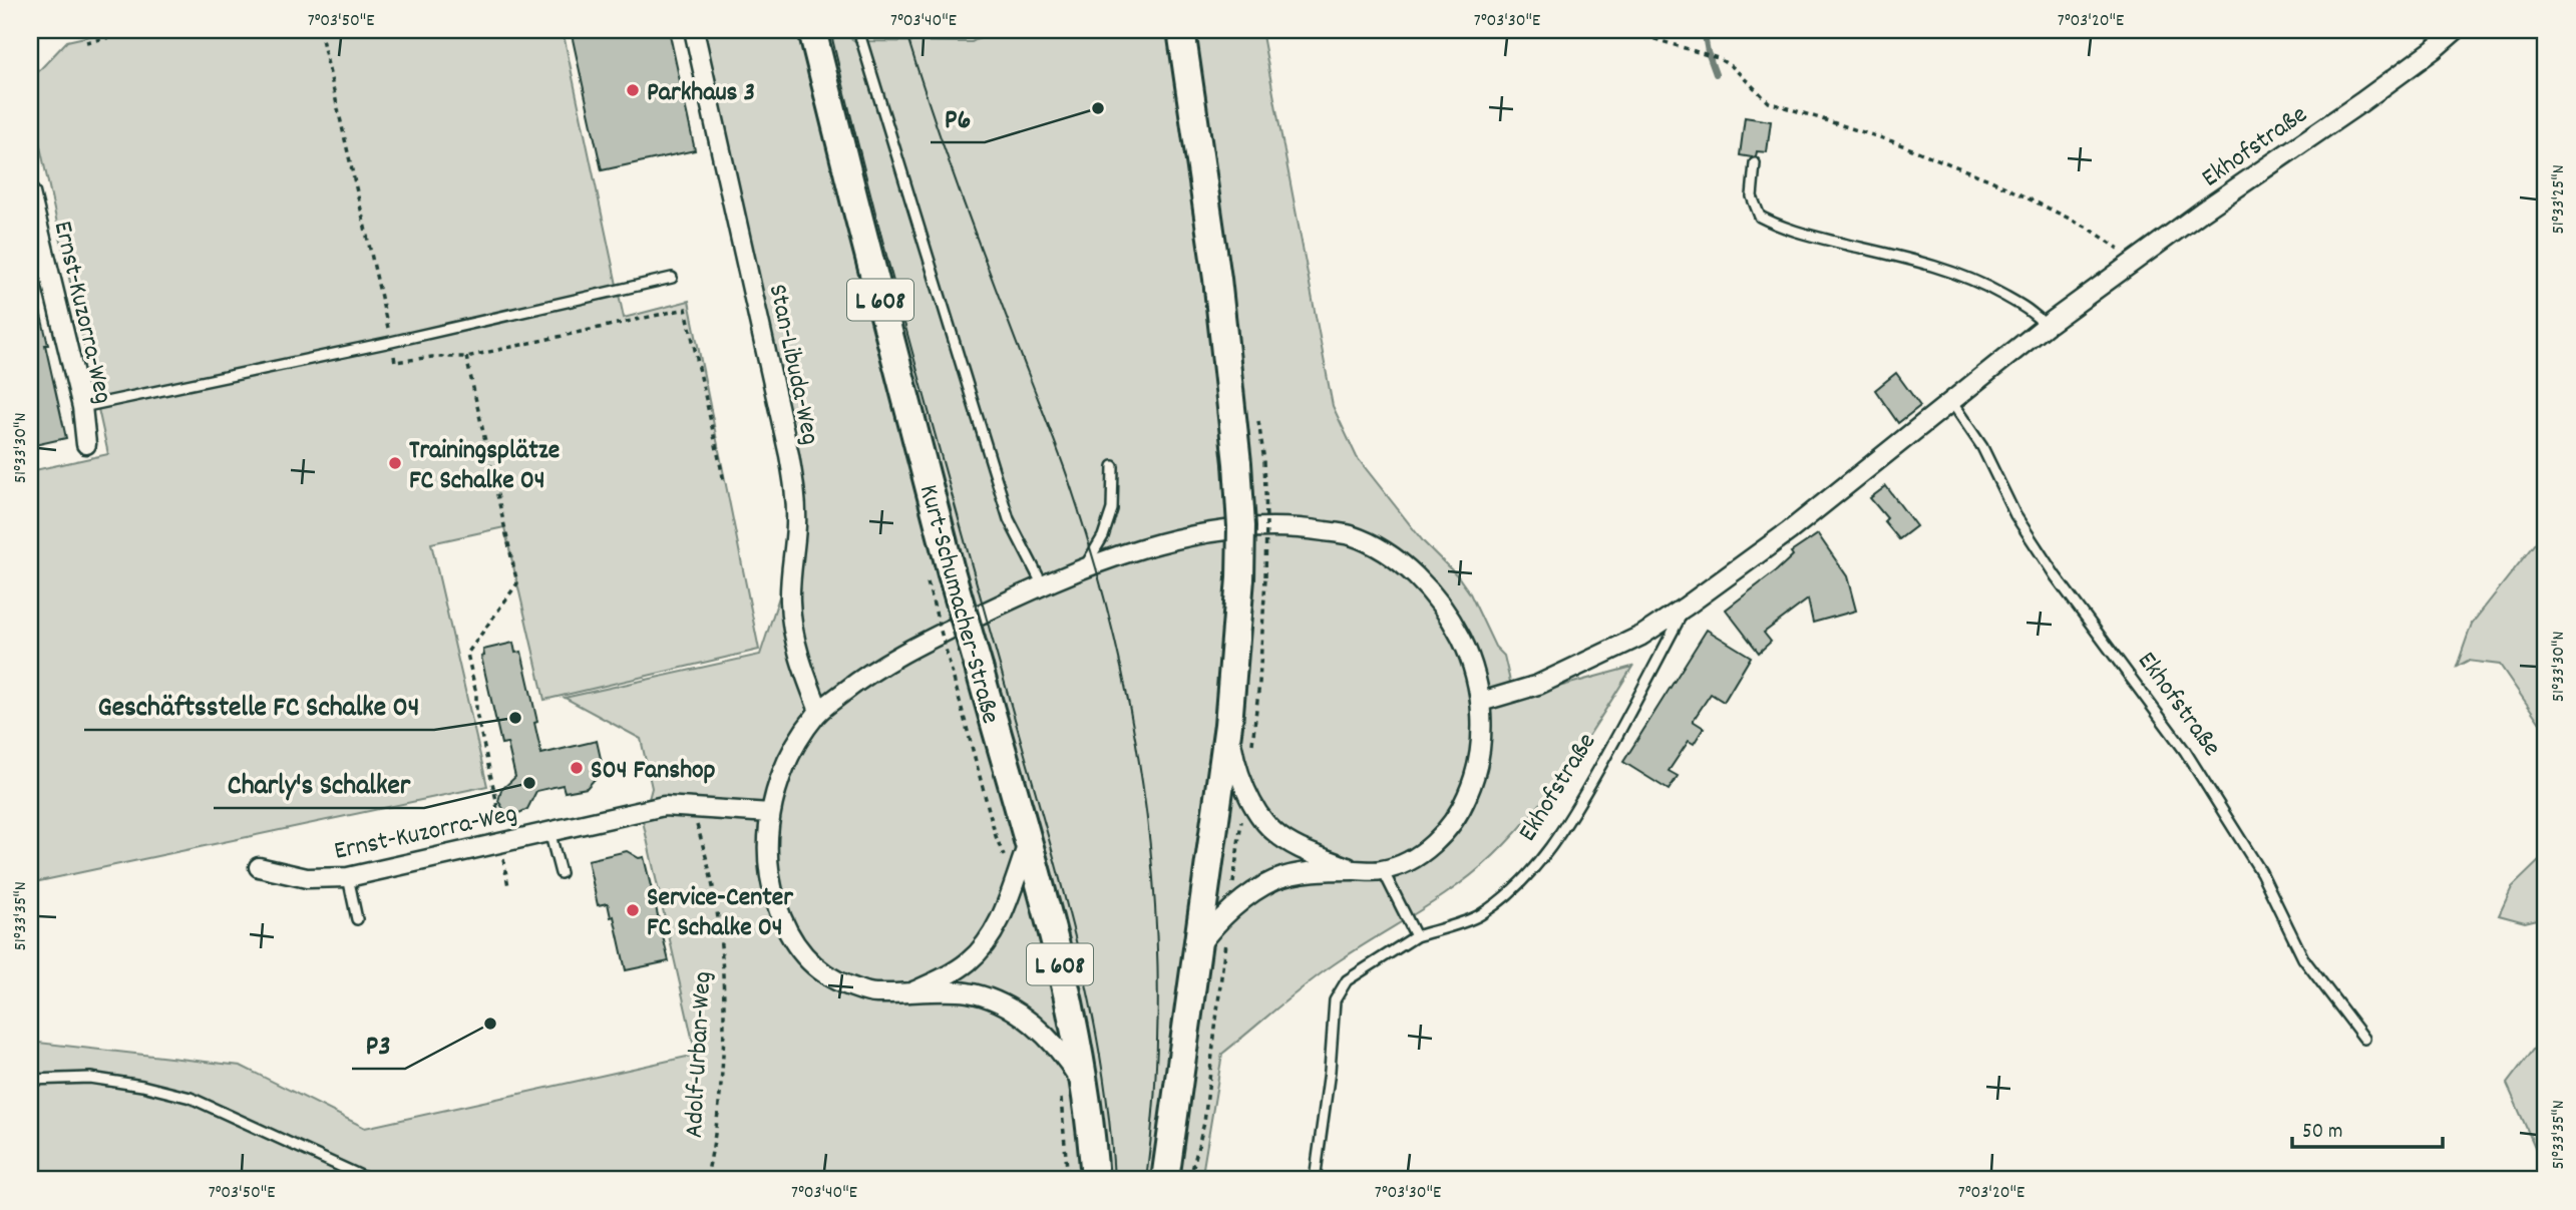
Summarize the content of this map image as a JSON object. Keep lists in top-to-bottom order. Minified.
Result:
{"streets":{"main road":["L 608","Kurt-Schumacher-Straße"],"street":["Ekhofstraße","Ernst-Kuzorra-Weg","Stan-Libuda-Weg"],"path":["Adolf-Urban-Weg"]},"crossings":[["Ernst-Kuzorra-Weg","Adolf-Urban-Weg"]],"places":["Parkhaus 3","P6","Trainingsplätze FC Schalke 04","Geschäftsstelle FC Schalke 04","S04 Fanshop","Charly's Schalker","Service-Center FC Schalke 04","P3"],"scale_bar":"50 m","coordinates":["7°03'50\"E","7°03'40\"E","7°03'30\"E","7°03'20\"E","51°33'25\"N","51°33'30\"N","51°33'35\"N"]}
